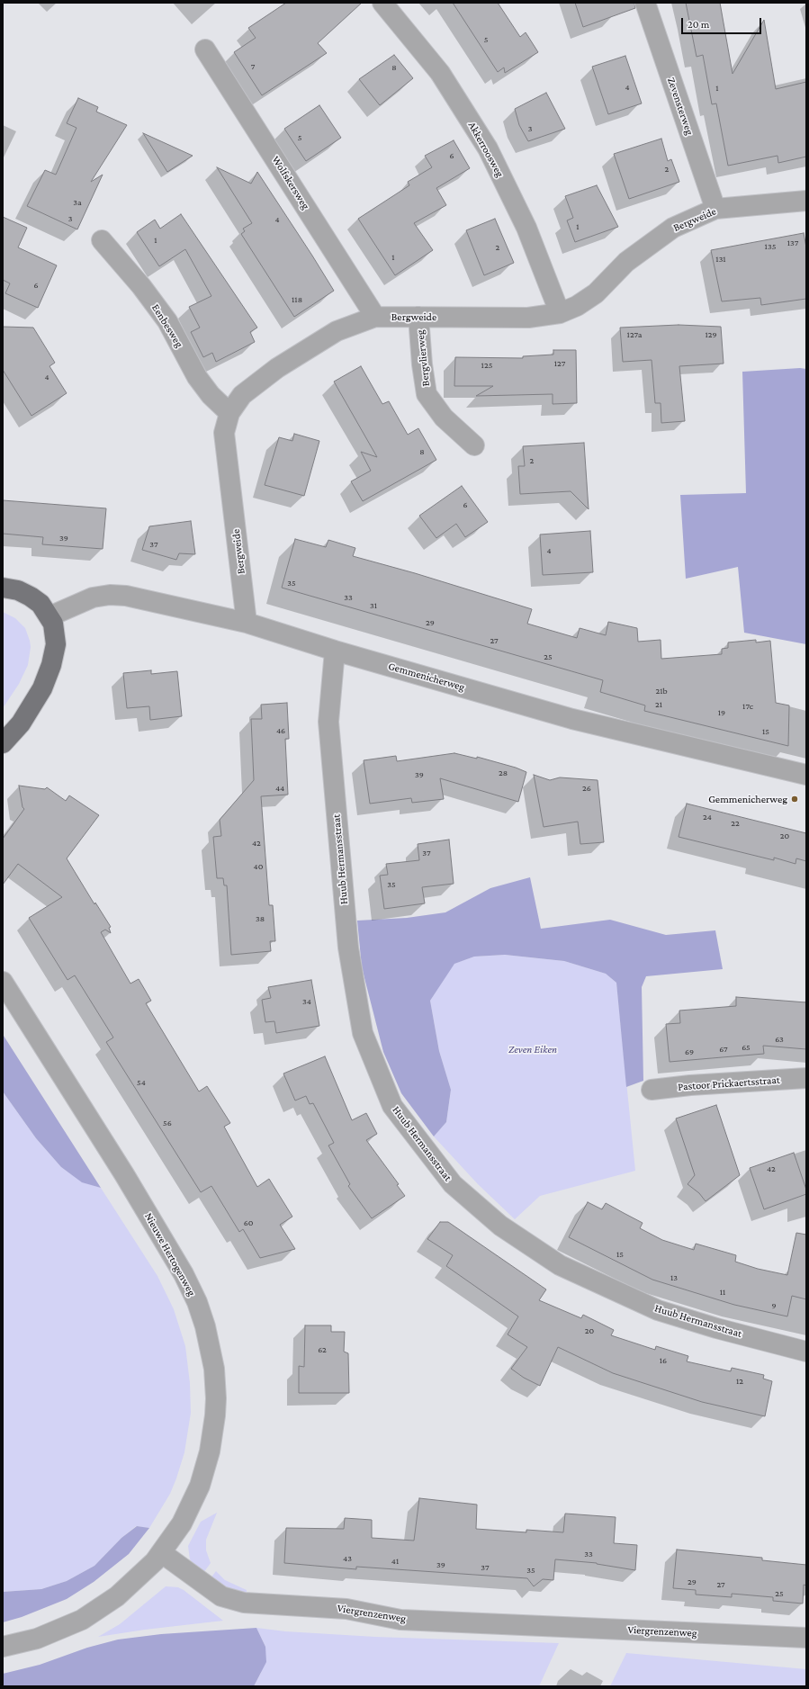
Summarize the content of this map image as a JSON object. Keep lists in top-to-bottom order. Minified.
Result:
{"streets":{"street":["Zevensterweg","Akkerroosweg","Wolfskersweg","Bergweide","Eenbesweg","Bergvlierweg","Gemmenicherweg","Huub Hermansstraat","Pastoor Prickaertsstraat","Nieuwe Hertogenweg","Viergrenzenweg"]},"crossings":[["Zevensterweg","Bergweide"],["Akkerroosweg","Bergweide"],["Wolfskersweg","Bergweide"],["Bergweide","Eenbesweg"],["Bergweide","Bergvlierweg"],["Bergweide","Gemmenicherweg"],["Gemmenicherweg","Huub Hermansstraat"],["Nieuwe Hertogenweg","Viergrenzenweg"]],"parks":["Zeven Eiken"],"places":["Gemmenicherweg"],"house_numbers":["5","7","8","4","1","3","5","6","2","3a","3","4","1","1","137","135","2","1","131","6","118","127a","129","127","125","4","8","2","6","39","37","4","35","33","31","29","27","25","21b","21","17c","19","46","15","28","39","44","26","24","22","20","42","37","40","35","38","34","63","65","67","69","54","56","42","60","15","13","11","9","20","62","16","12","33","43","41","39","37","35","29","27","25"],"scale_bar":"20 m"}
